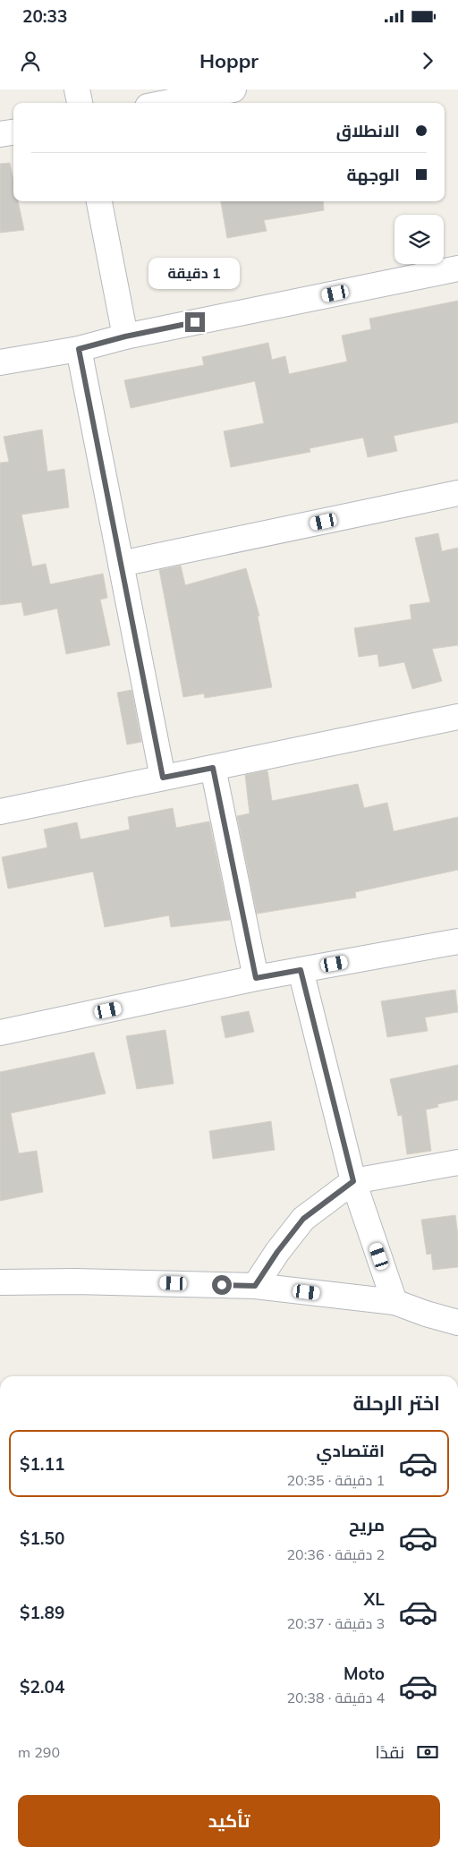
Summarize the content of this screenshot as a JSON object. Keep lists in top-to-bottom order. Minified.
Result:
{"page":{"status":"20:33","header":"Hoppr","banner":["الانطلاق","الوجهة"],"bubble":"1 دقيقة","heading":"اختر الرحلة","list":[{"name":"اقتصادي","note":"1 دقيقة · 20:35","value":"$1.11"},{"name":"مريح","note":"2 دقيقة · 20:36","value":"$1.50"},{"name":"XL","note":"3 دقيقة · 20:37","value":"$1.89"},{"name":"Moto","note":"4 دقيقة · 20:38","value":"$2.04"}],"pay":["نقدًا","290 m"],"buttons":"تأكيد"}}
